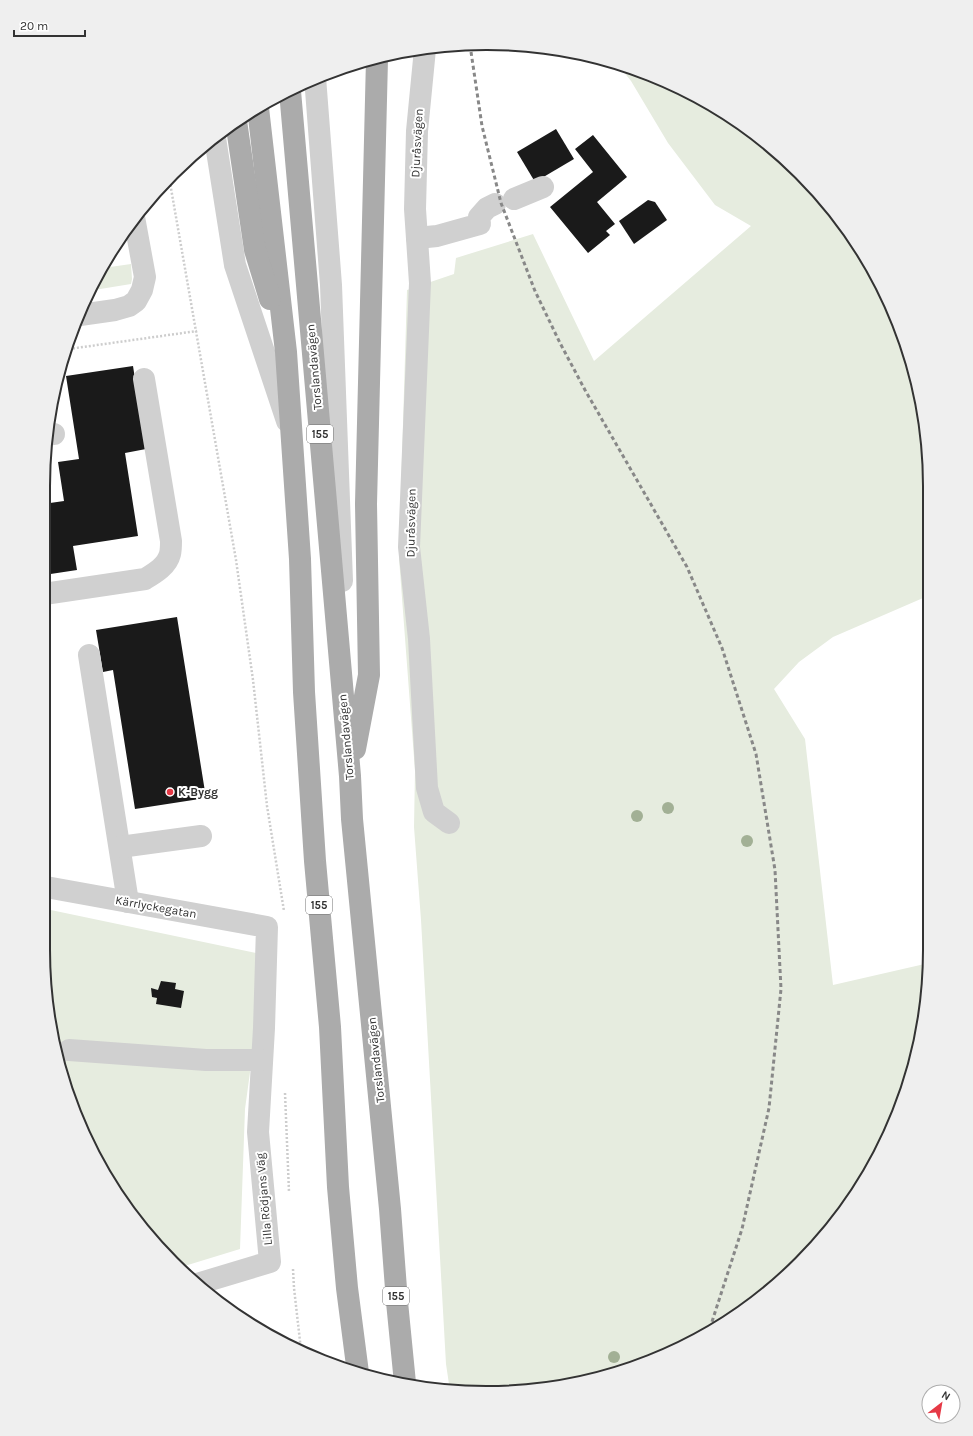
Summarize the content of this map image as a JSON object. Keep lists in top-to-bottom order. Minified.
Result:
{"streets":{"main road":["Torslandavägen","155"],"street":["Djuråsvägen","Kärrlyckegatan","Lilla Rödjans Väg"]},"crossings":[["Kärrlyckegatan","Lilla Rödjans Väg"]],"places":["K-Bygg"],"scale_bar":"20 m","north":"top right"}
